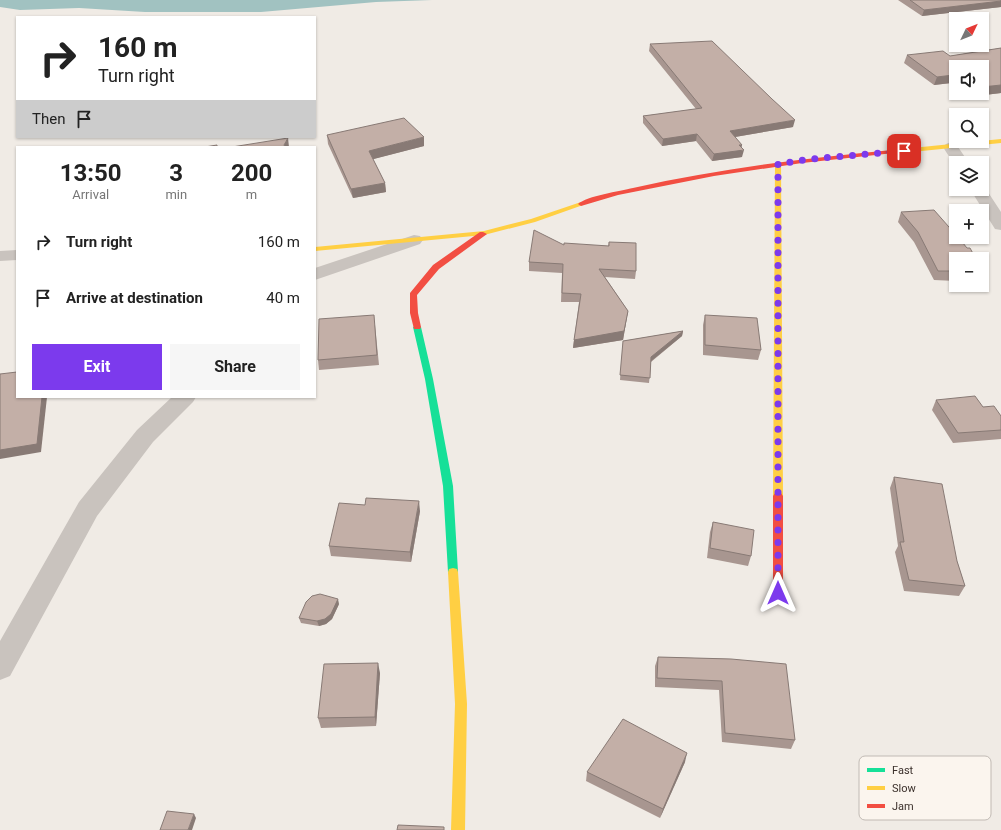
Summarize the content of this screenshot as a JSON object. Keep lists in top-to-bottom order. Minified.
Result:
{"legend":["Fast","Slow","Jam"],"north":"top right","page":{"map_buttons":["+","−"],"turn":["160 m","Turn right"],"then":"Then","eta":["13:50","Arrival","3","min","200","m"],"list":[{"name":"Turn right","value":"160 m"},{"name":"Arrive at destination","value":"40 m"}],"buttons":["Exit","Share"]}}
